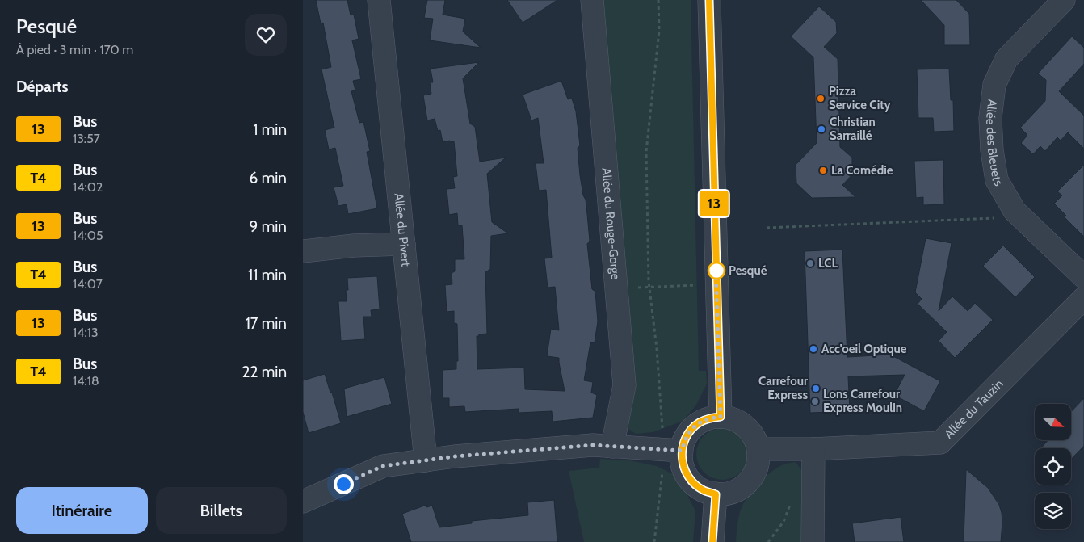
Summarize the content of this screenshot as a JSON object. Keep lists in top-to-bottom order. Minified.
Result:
{"streets":{"street":["Allée des Bleuets","Allée du Rouge-Gorge","Allée du Pivert","Allée du Tauzin"]},"places":["Pizza Service City","Christian Sarraillé","La Comédie","LCL","Pesqué","Acc'oeil Optique","Carrefour Express","Lons Carrefour Express Moulin"],"lines":["bus line 13"],"north":"bottom right","page":{"heading":[["Pesqué","À pied · 3 min · 170 m"],"Départs"],"on_map":"13","list":[{"mark":"13","name":"Bus","note":"13:57","value":"1 min"},{"mark":"T4","name":"Bus","note":"14:02","value":"6 min"},{"mark":"13","name":"Bus","note":"14:05","value":"9 min"},{"mark":"T4","name":"Bus","note":"14:07","value":"11 min"},{"mark":"13","name":"Bus","note":"14:13","value":"17 min"},{"mark":"T4","name":"Bus","note":"14:18","value":"22 min"}],"buttons":["Itinéraire","Billets"]}}
